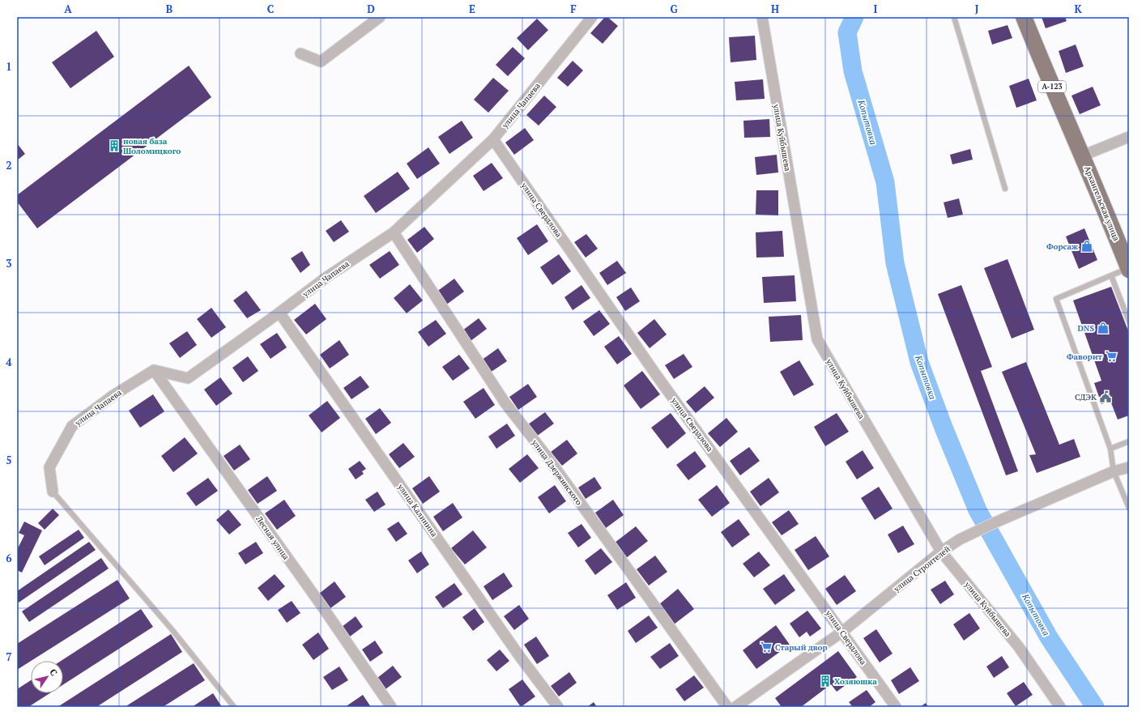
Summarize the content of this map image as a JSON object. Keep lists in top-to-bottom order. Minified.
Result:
{"streets":{"main road":["А-123","Архангельская улица"],"street":["улица Чапаева","улица Куйбышева","улица Свердлова","улица Дзержинского","улица Калинина","Лесная улица","улица Строителей"]},"crossings":[["А-123","Архангельская улица"],["улица Чапаева","улица Свердлова"],["улица Чапаева","улица Дзержинского"],["улица Чапаева","улица Калинина"],["улица Чапаева","Лесная улица"],["улица Куйбышева","улица Строителей"],["улица Свердлова","улица Строителей"]],"water":["Копытовка"],"places":{"building":["новая база Шоломицкого","Хозяюшка"],"shop":["Форсаж","DNS"],"supermarket":["Фаворит","Старый двор"],"public building":["СДЭК"]},"north":"top right","grid":{"columns":["A","B","C","D","E","F","G","H","I","J","K"],"rows":["1","2","3","4","5","6","7"]}}
